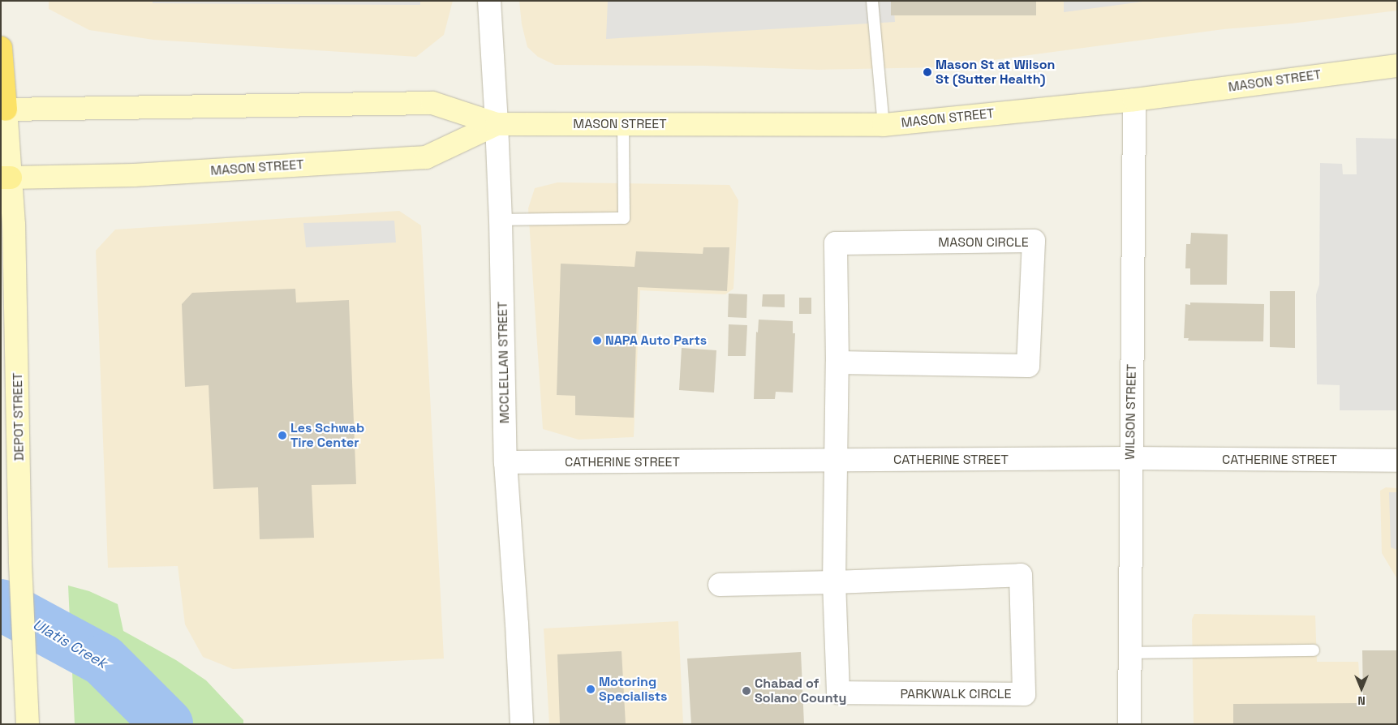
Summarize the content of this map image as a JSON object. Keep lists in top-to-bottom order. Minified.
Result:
{"streets":{"main road":["MASON STREET","DEPOT STREET"],"street":["MASON CIRCLE","MCCLELLAN STREET","WILSON STREET","CATHERINE STREET","PARKWALK CIRCLE"]},"crossings":[["MASON STREET","MCCLELLAN STREET"],["MASON STREET","WILSON STREET"],["MASON STREET","DEPOT STREET"],["MASON CIRCLE","CATHERINE STREET"],["MASON CIRCLE","PARKWALK CIRCLE"],["MCCLELLAN STREET","CATHERINE STREET"],["WILSON STREET","CATHERINE STREET"],["CATHERINE STREET","PARKWALK CIRCLE"]],"water":["Ulatis Creek"],"places":["Mason St at Wilson St (Sutter Health)","NAPA Auto Parts","Les Schwab Tire Center","Motoring Specialists","Chabad of Solano County"],"north":"bottom"}
